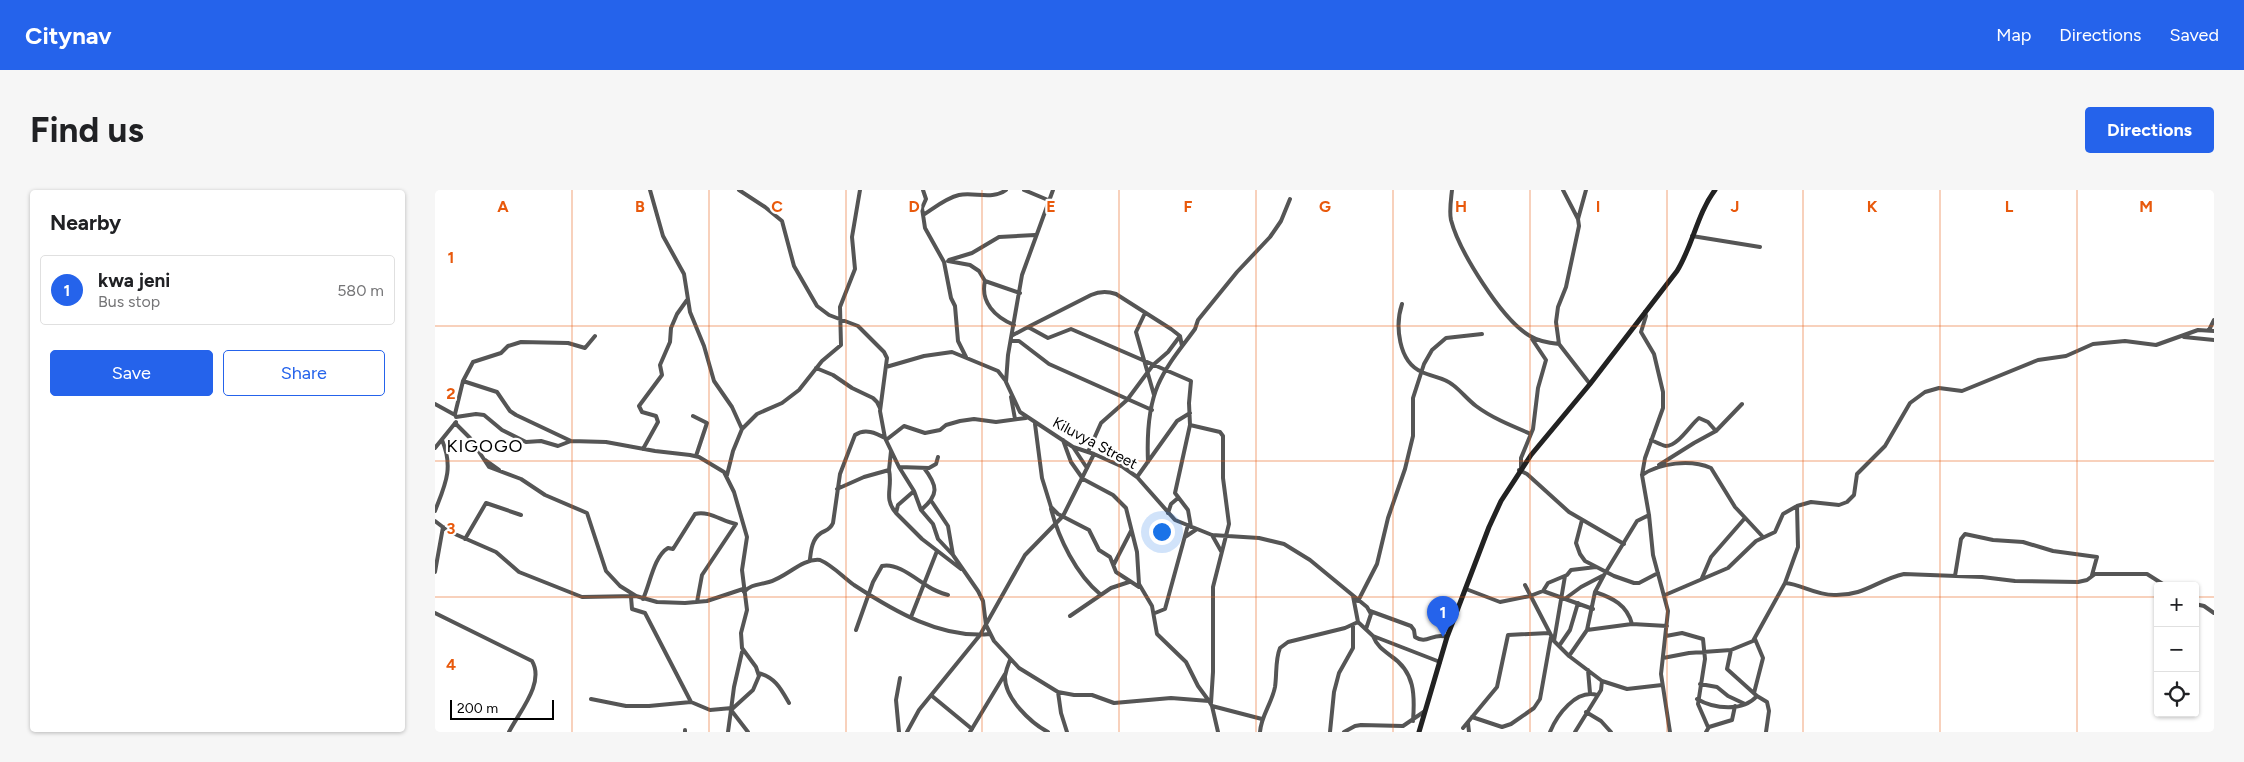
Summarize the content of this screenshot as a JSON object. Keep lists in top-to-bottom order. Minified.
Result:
{"streets":{"street":["Kiluvya Street"]},"districts":["KIGOGO"],"scale_bar":"200 m","page":{"header":"Citynav","nav":["Map","Directions","Saved"],"buttons":["Directions",["Save","Share"]],"title":"Find us","heading":"Nearby","list":[{"mark":"1","name":"kwa jeni","note":"Bus stop","value":"580 m"}],"map_buttons":["+","−"],"pins":"1","scale":"200 m"},"grid":{"columns":["A","B","C","D","E","F","G","H","I","J","K","L","M"],"rows":["1","2","3","4"]}}
